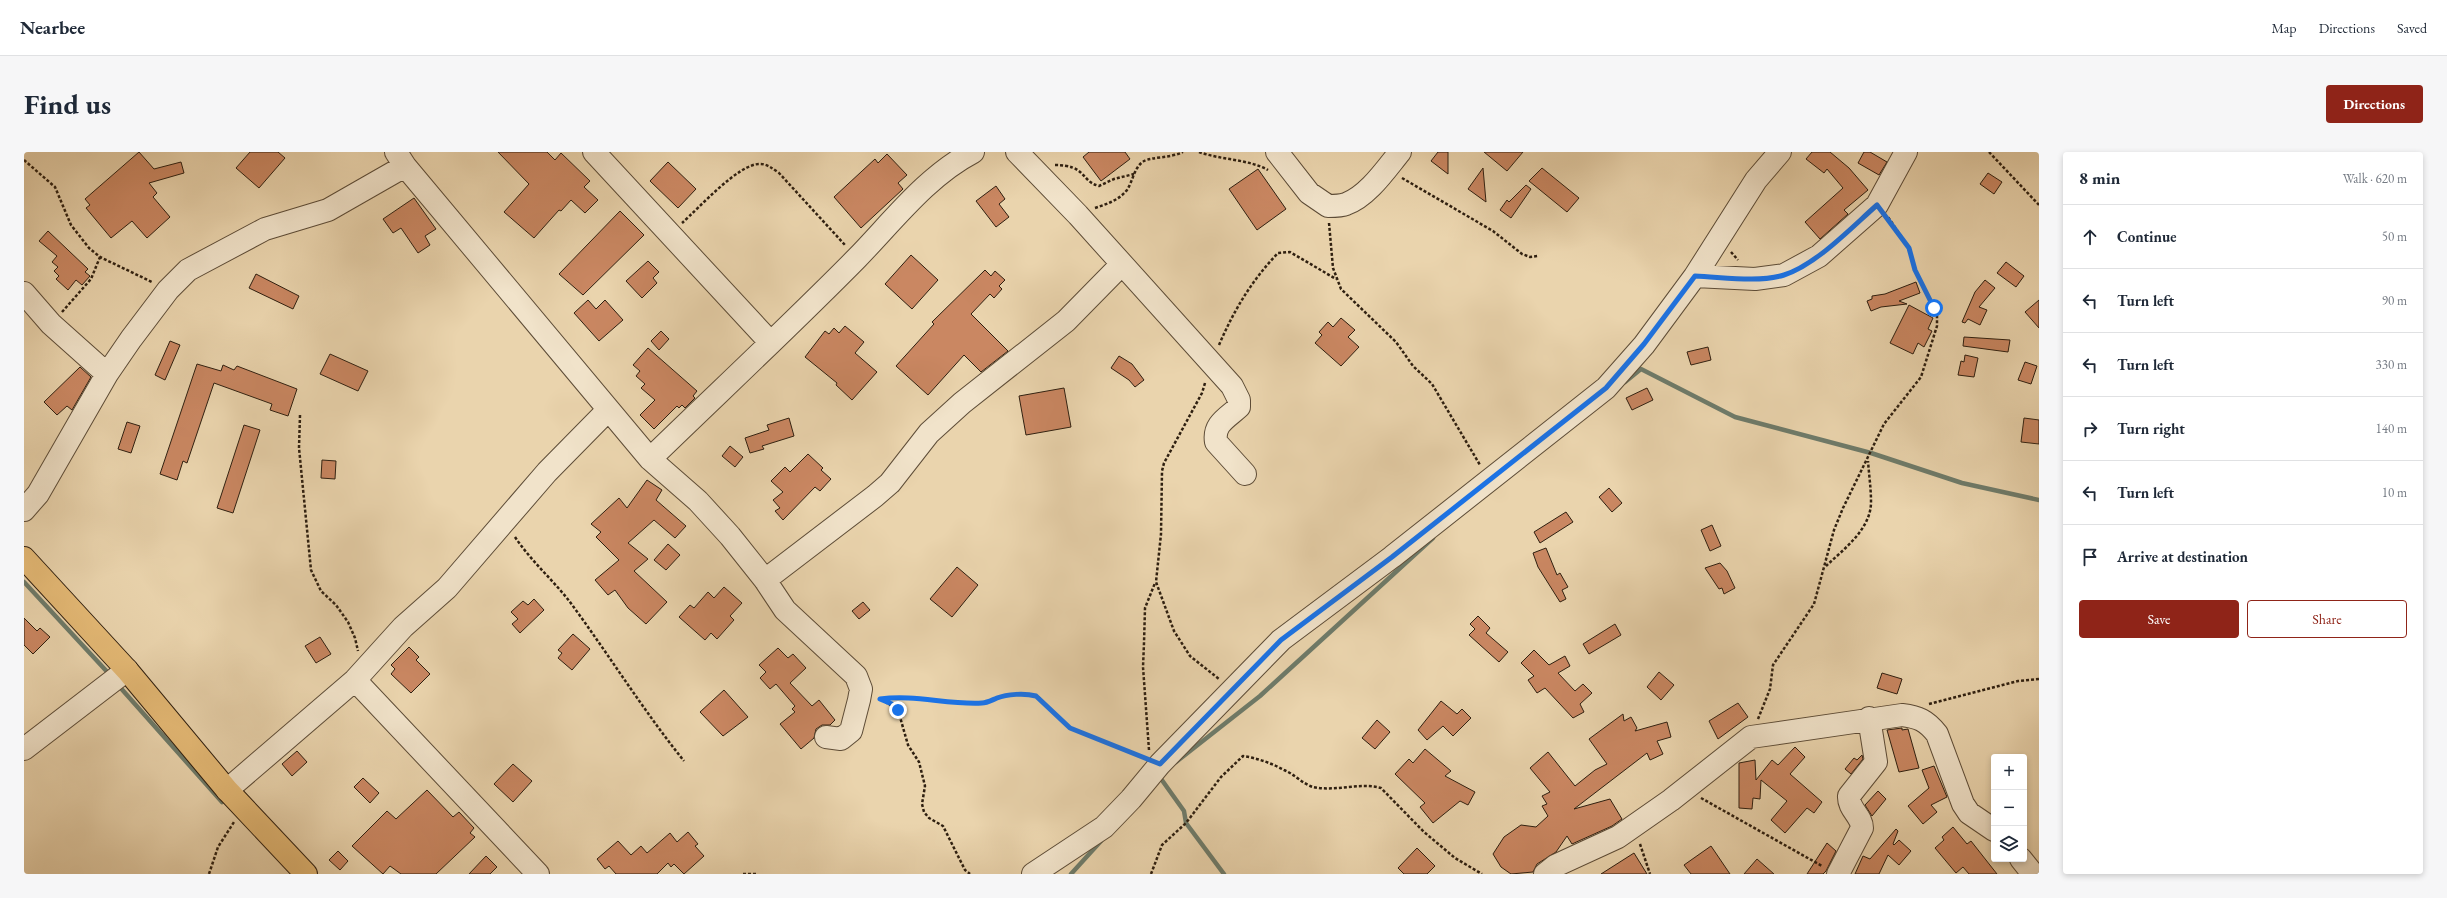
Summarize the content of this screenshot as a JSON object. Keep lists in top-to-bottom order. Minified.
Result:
{"page":{"header":"Nearbee","nav":["Map","Directions","Saved"],"buttons":["Directions",["Save","Share"]],"title":"Find us","heading":["8 min","Walk · 620 m"],"list":[["Continue","50 m"],["Turn left","90 m"],["Turn left","330 m"],["Turn right","140 m"],["Turn left","10 m"],"Arrive at destination"],"map_buttons":["+","−"]}}
